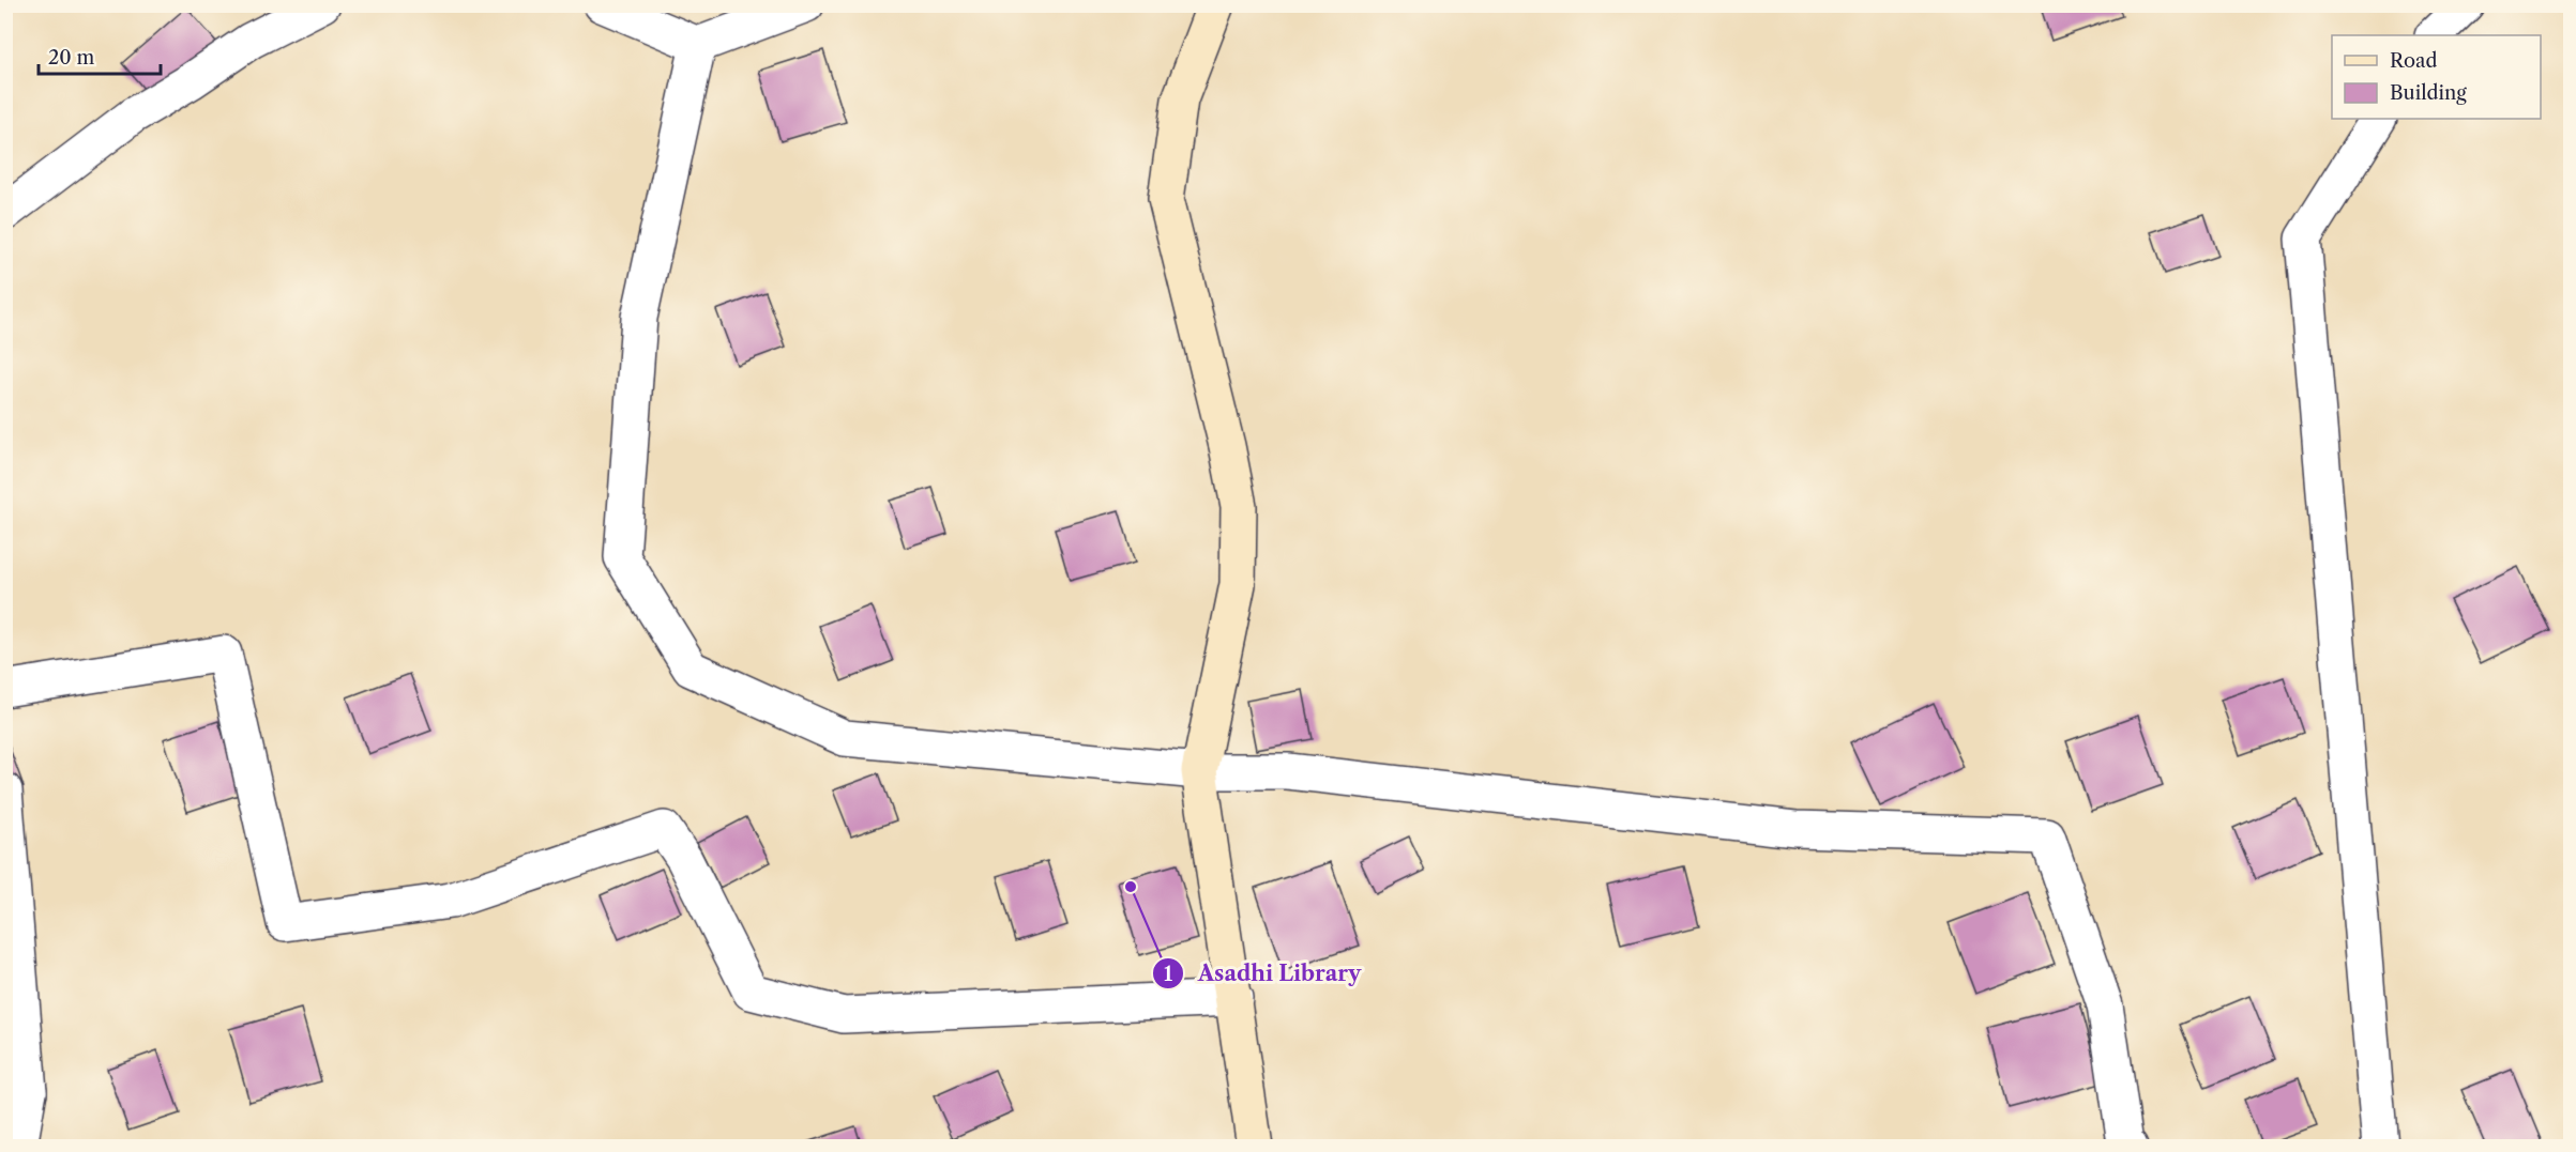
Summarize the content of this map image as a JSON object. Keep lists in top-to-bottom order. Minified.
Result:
{"places":["Asadhi Library"],"legend":["Road","Building"],"scale_bar":"20 m"}
